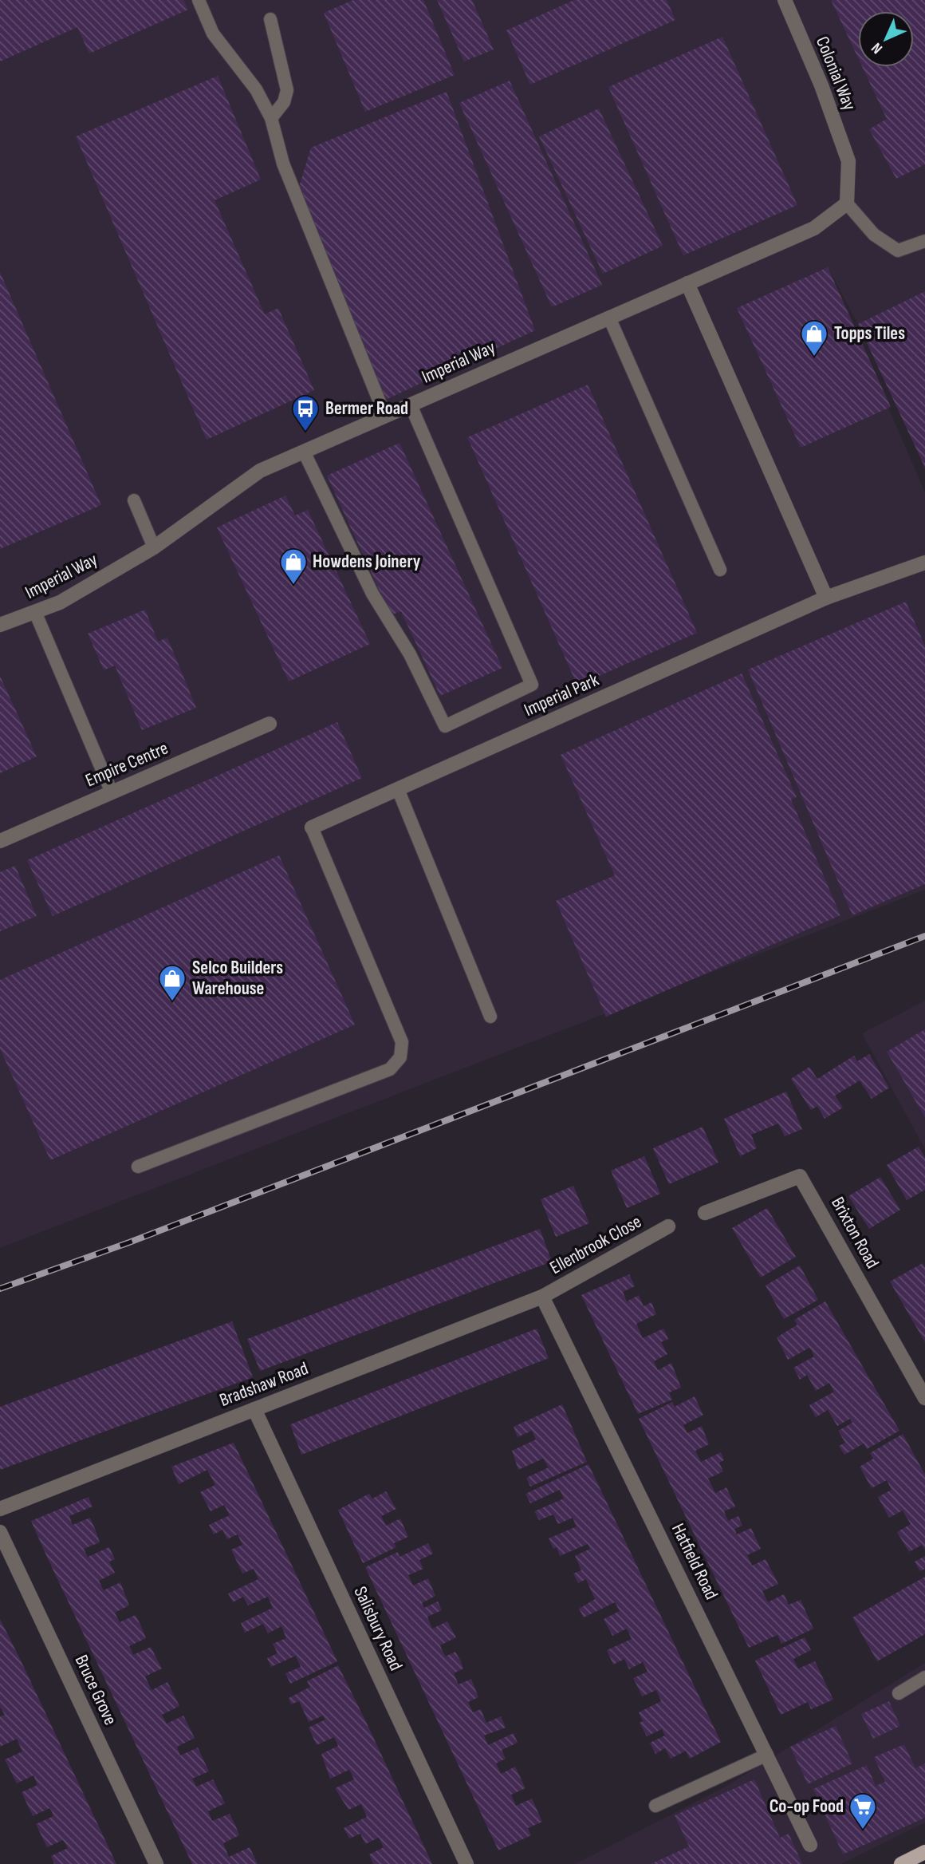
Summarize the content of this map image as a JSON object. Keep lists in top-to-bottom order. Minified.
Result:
{"streets":{"street":["Colonial Way","Imperial Way","Imperial Park","Empire Centre","Brixton Road","Ellenbrook Close","Bradshaw Road","Hatfield Road","Salisbury Road","Bruce Grove"]},"crossings":[["Colonial Way","Imperial Way"],["Ellenbrook Close","Bradshaw Road"],["Ellenbrook Close","Hatfield Road"],["Bradshaw Road","Hatfield Road"],["Bradshaw Road","Salisbury Road"]],"places":{"shop":["Topps Tiles","Howdens Joinery","Selco Builders Warehouse"],"bus stop":["Bermer Road"],"supermarket":["Co-op Food"]},"north":"bottom left"}
